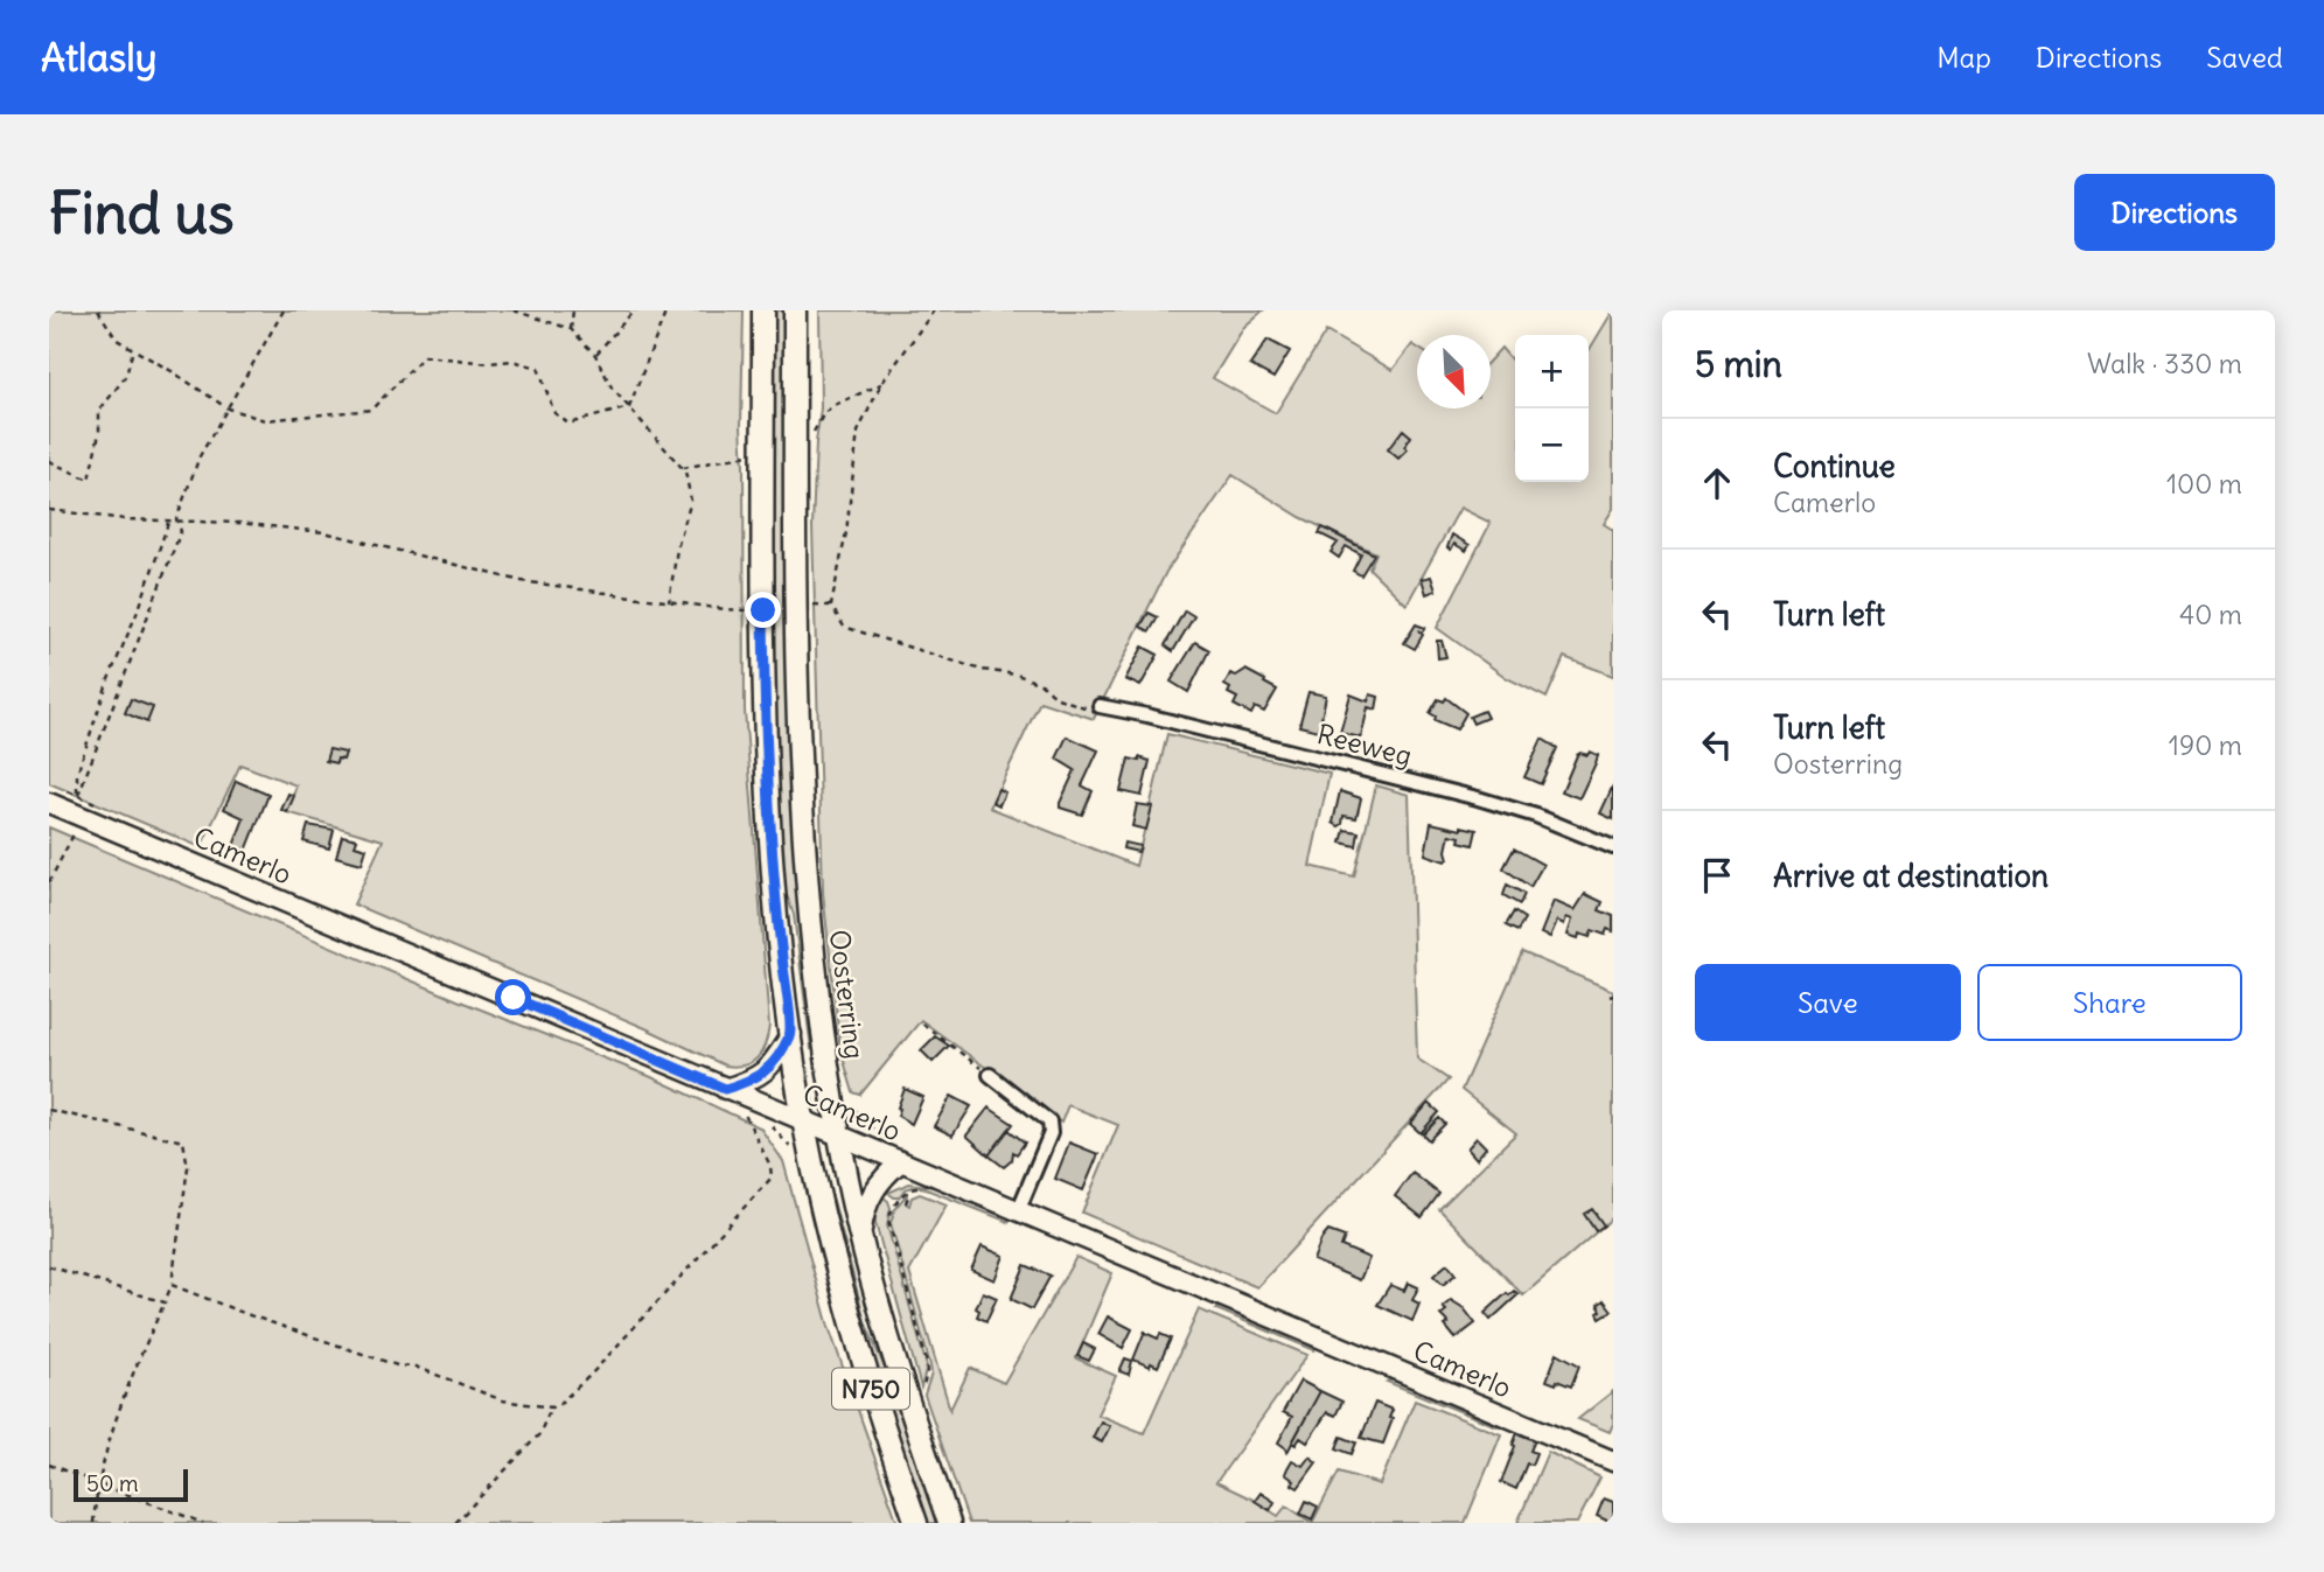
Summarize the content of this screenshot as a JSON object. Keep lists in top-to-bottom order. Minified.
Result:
{"streets":{"main road":["Camerlo","Oosterring","N750"],"street":["Reeweg"]},"crossings":[["Camerlo","Oosterring"],["Camerlo","N750"]],"scale_bar":"50 m","north":"bottom right","page":{"header":"Atlasly","nav":["Map","Directions","Saved"],"buttons":["Directions",["Save","Share"]],"title":"Find us","heading":["5 min","Walk · 330 m"],"map_buttons":["+","−"],"list":[["Continue","Camerlo","100 m"],["Turn left","40 m"],["Turn left","Oosterring","190 m"],"Arrive at destination"],"scale":"50 m"}}
